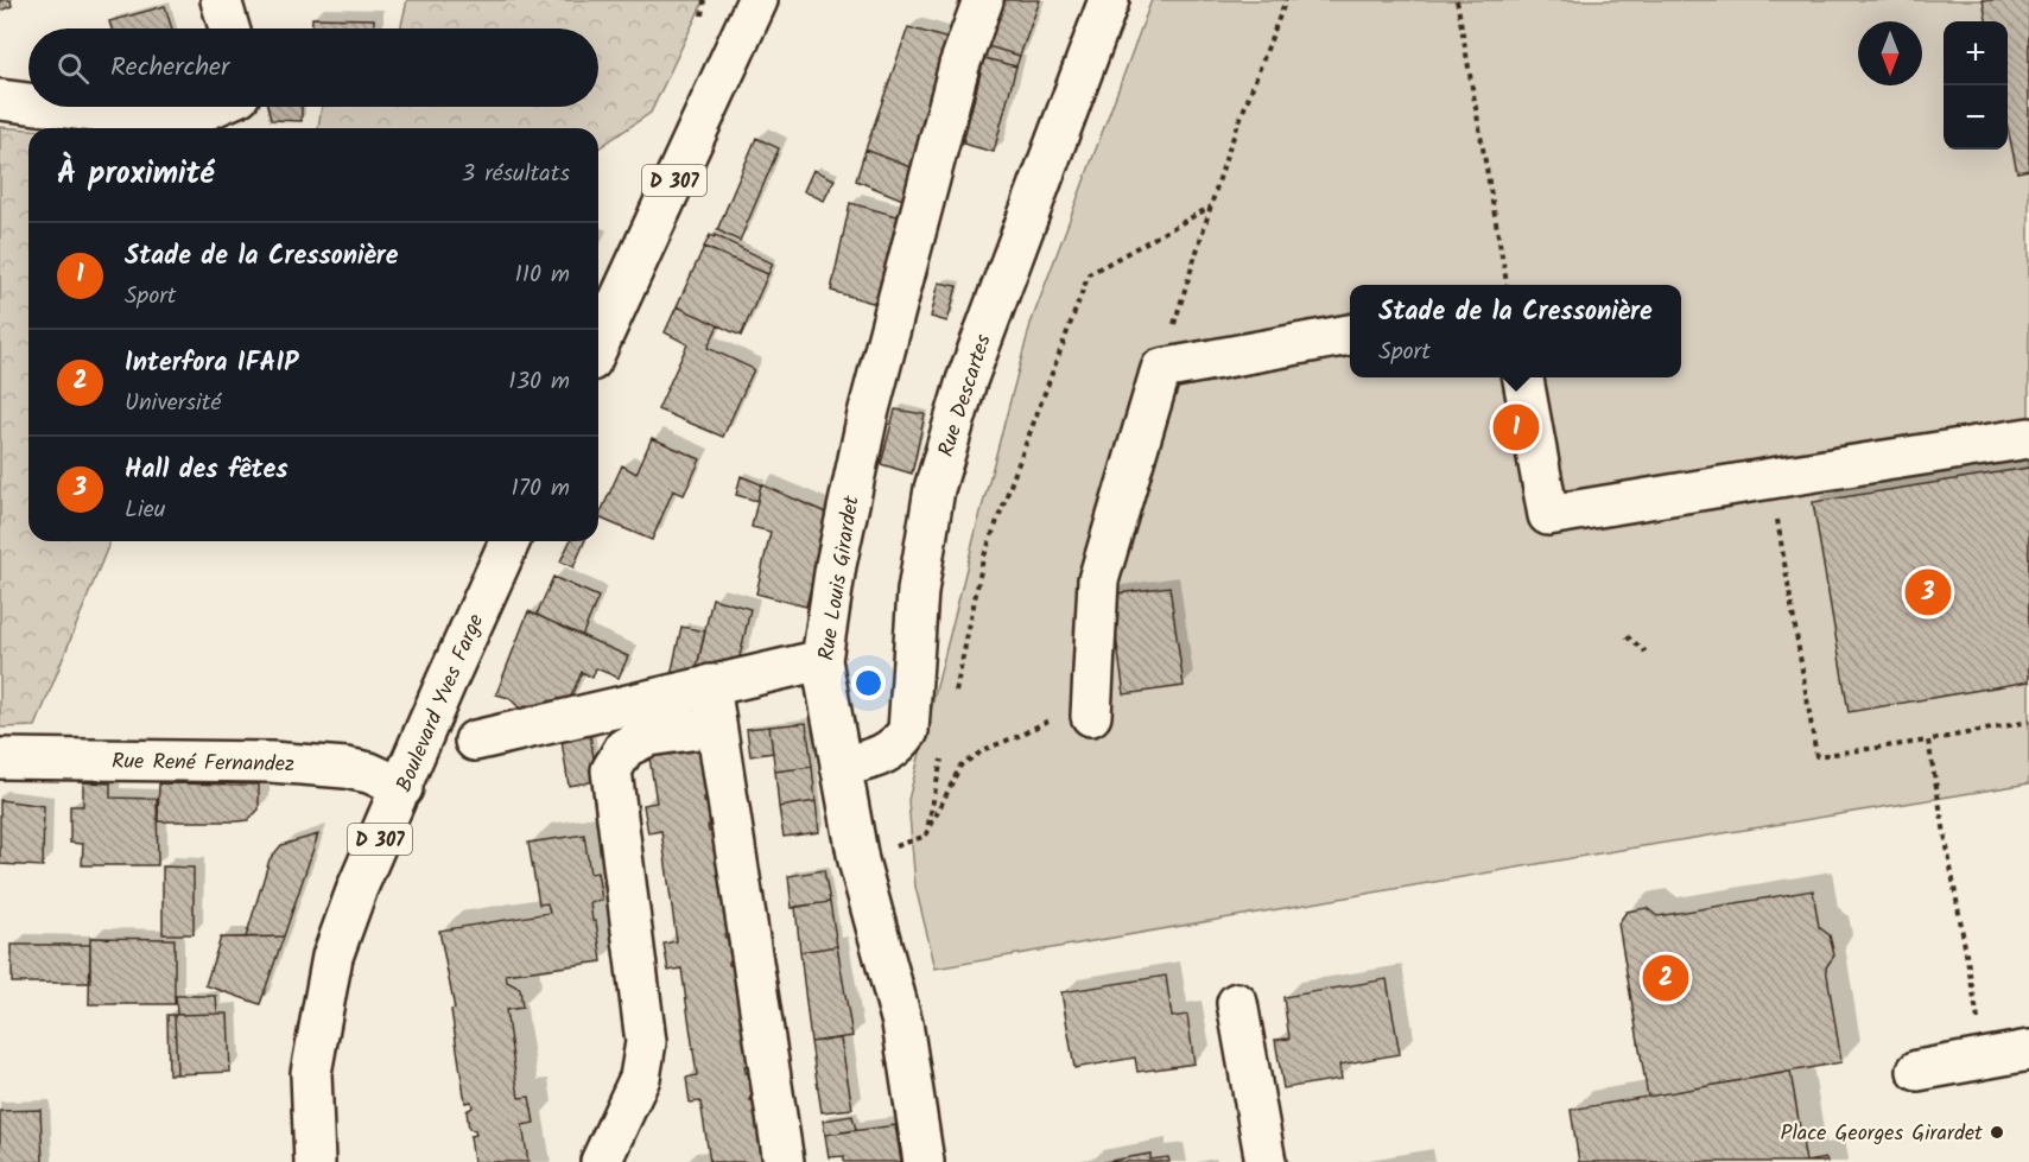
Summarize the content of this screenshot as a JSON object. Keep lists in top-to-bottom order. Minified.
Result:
{"streets":{"street":["D 307","Rue Descartes","Rue Louis Girardet","Boulevard Yves Farge","Rue René Fernandez"]},"crossings":[["Rue Descartes","Rue Louis Girardet"],["Boulevard Yves Farge","Rue René Fernandez"]],"places":["Place Georges Girardet"],"north":"bottom","page":{"map_buttons":["+","−"],"search":"Rechercher","heading":["À proximité","3 résultats"],"list":[{"mark":"1","name":"Stade de la Cressonière","note":"Sport","value":"110 m"},{"mark":"2","name":"Interfora IFAIP","note":"Université","value":"130 m"},{"mark":"3","name":"Hall des fêtes","note":"Lieu","value":"170 m"}],"popup":["Stade de la Cressonière","Sport"],"pins":["1","3","2"]}}
